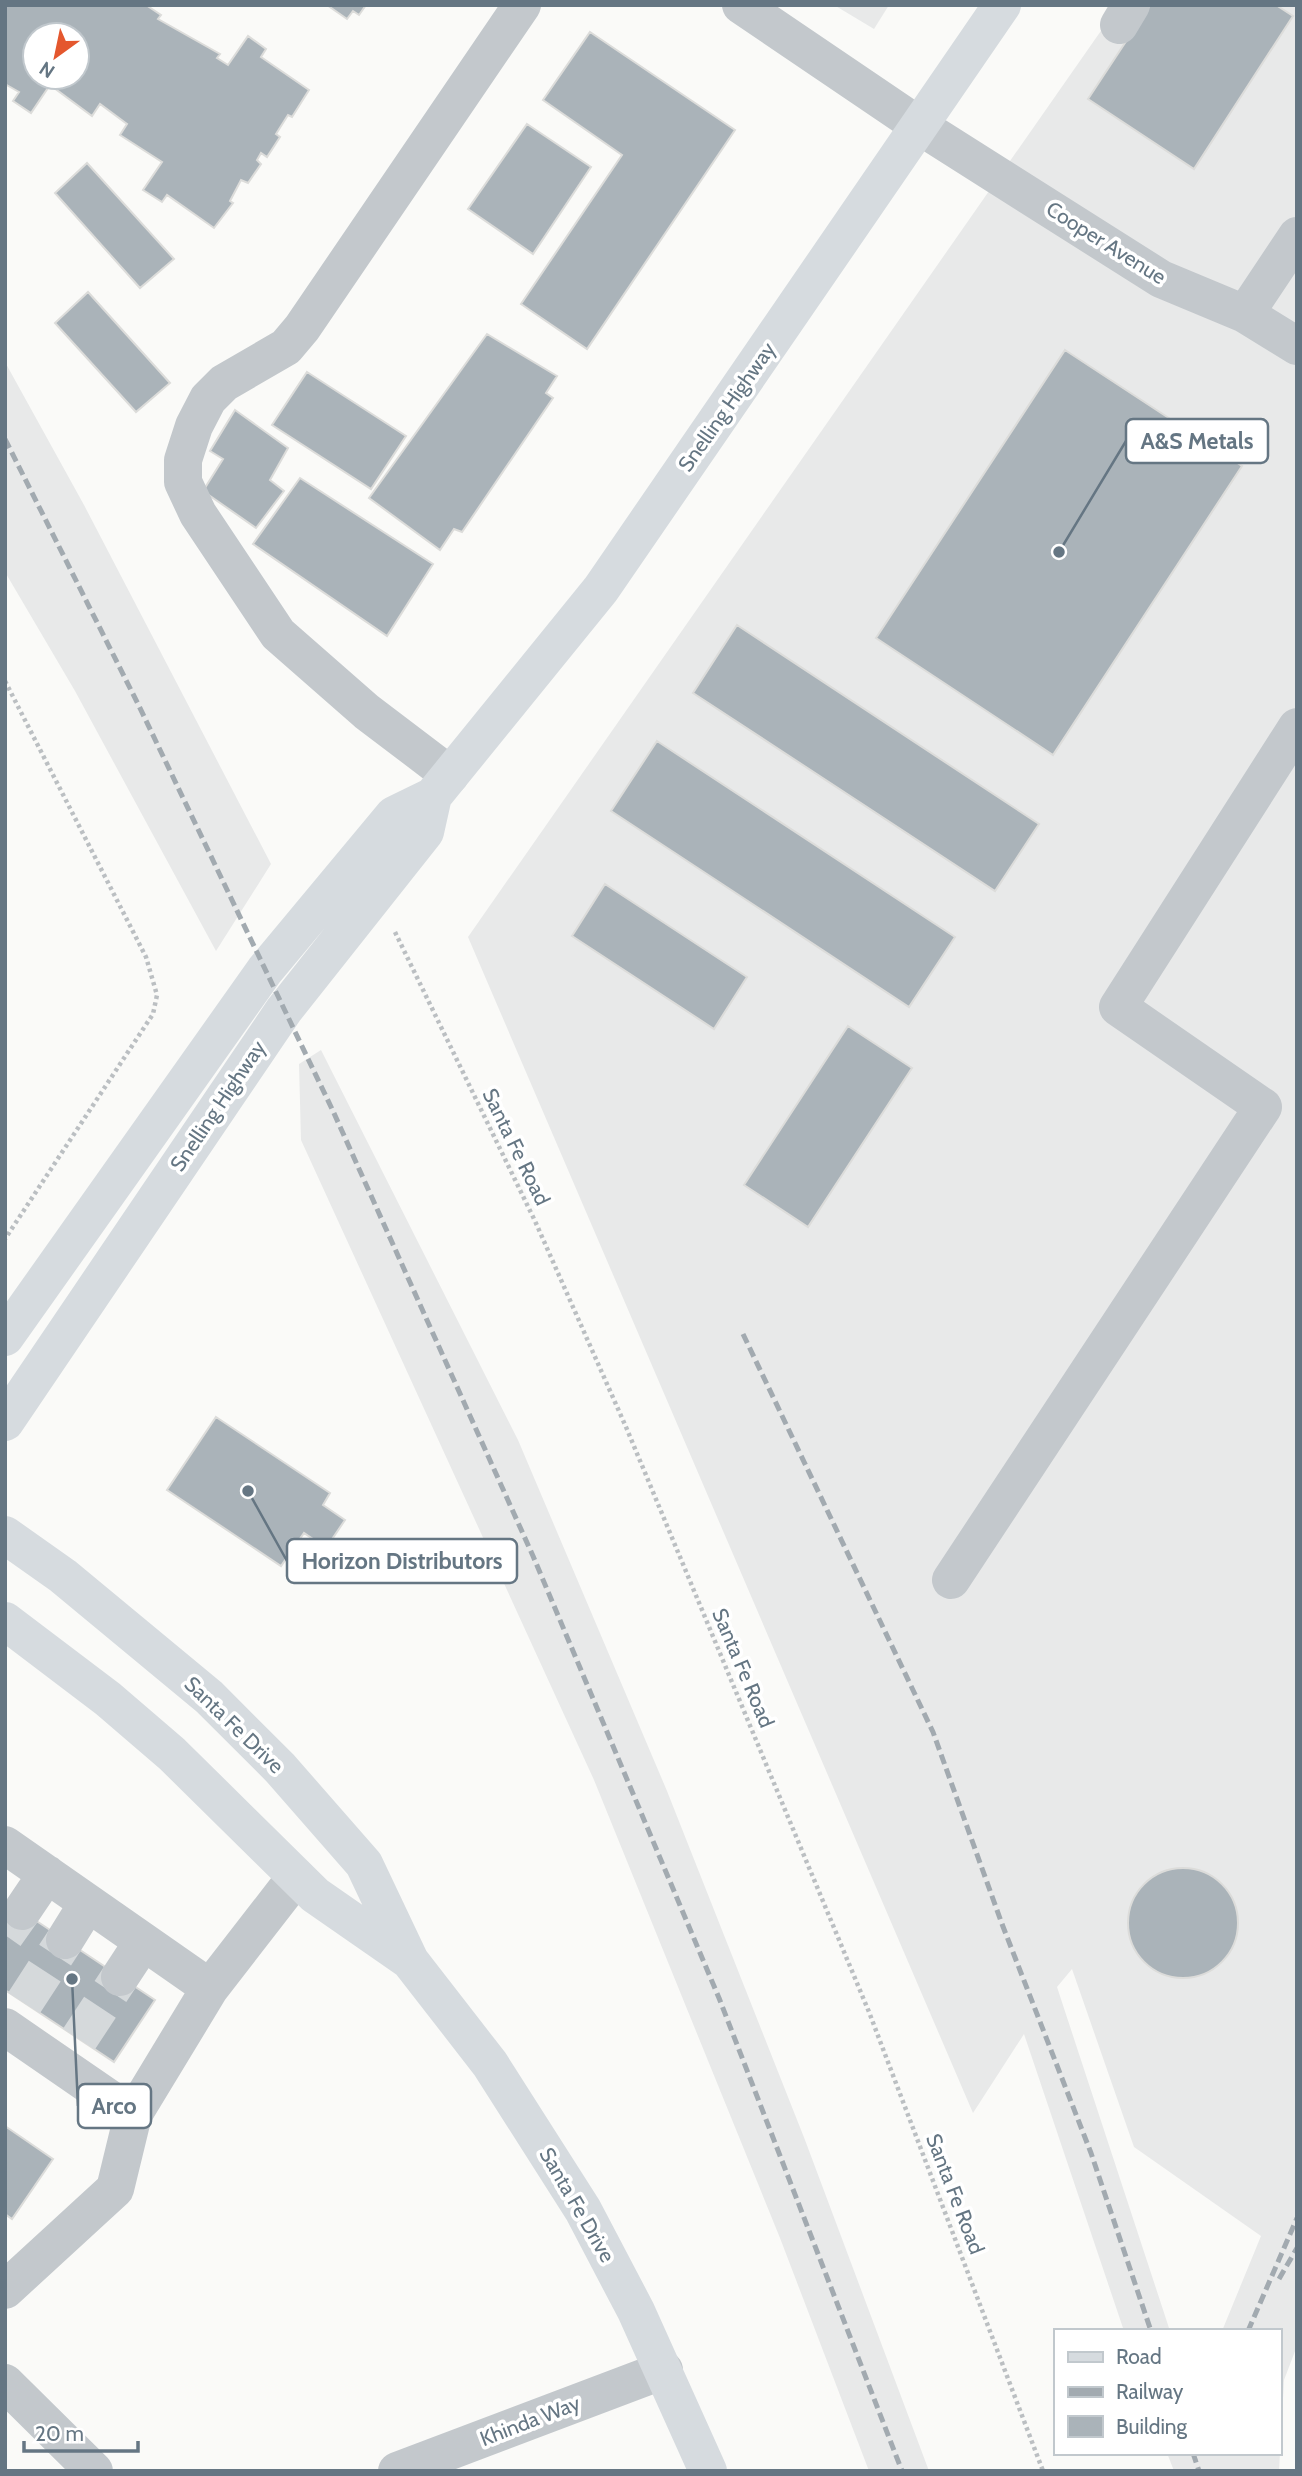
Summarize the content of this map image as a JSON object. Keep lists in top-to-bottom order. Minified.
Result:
{"streets":{"main road":["Snelling Highway","Santa Fe Drive"],"street":["Cooper Avenue","Khinda Way"],"path":["Santa Fe Road"]},"crossings":[["Cooper Avenue","Snelling Highway"],["Snelling Highway","Santa Fe Road"],["Santa Fe Drive","Khinda Way"]],"places":["A&S Metals","Horizon Distributors","Arco"],"legend":["Road","Railway","Building"],"scale_bar":"20 m","north":"bottom left"}
